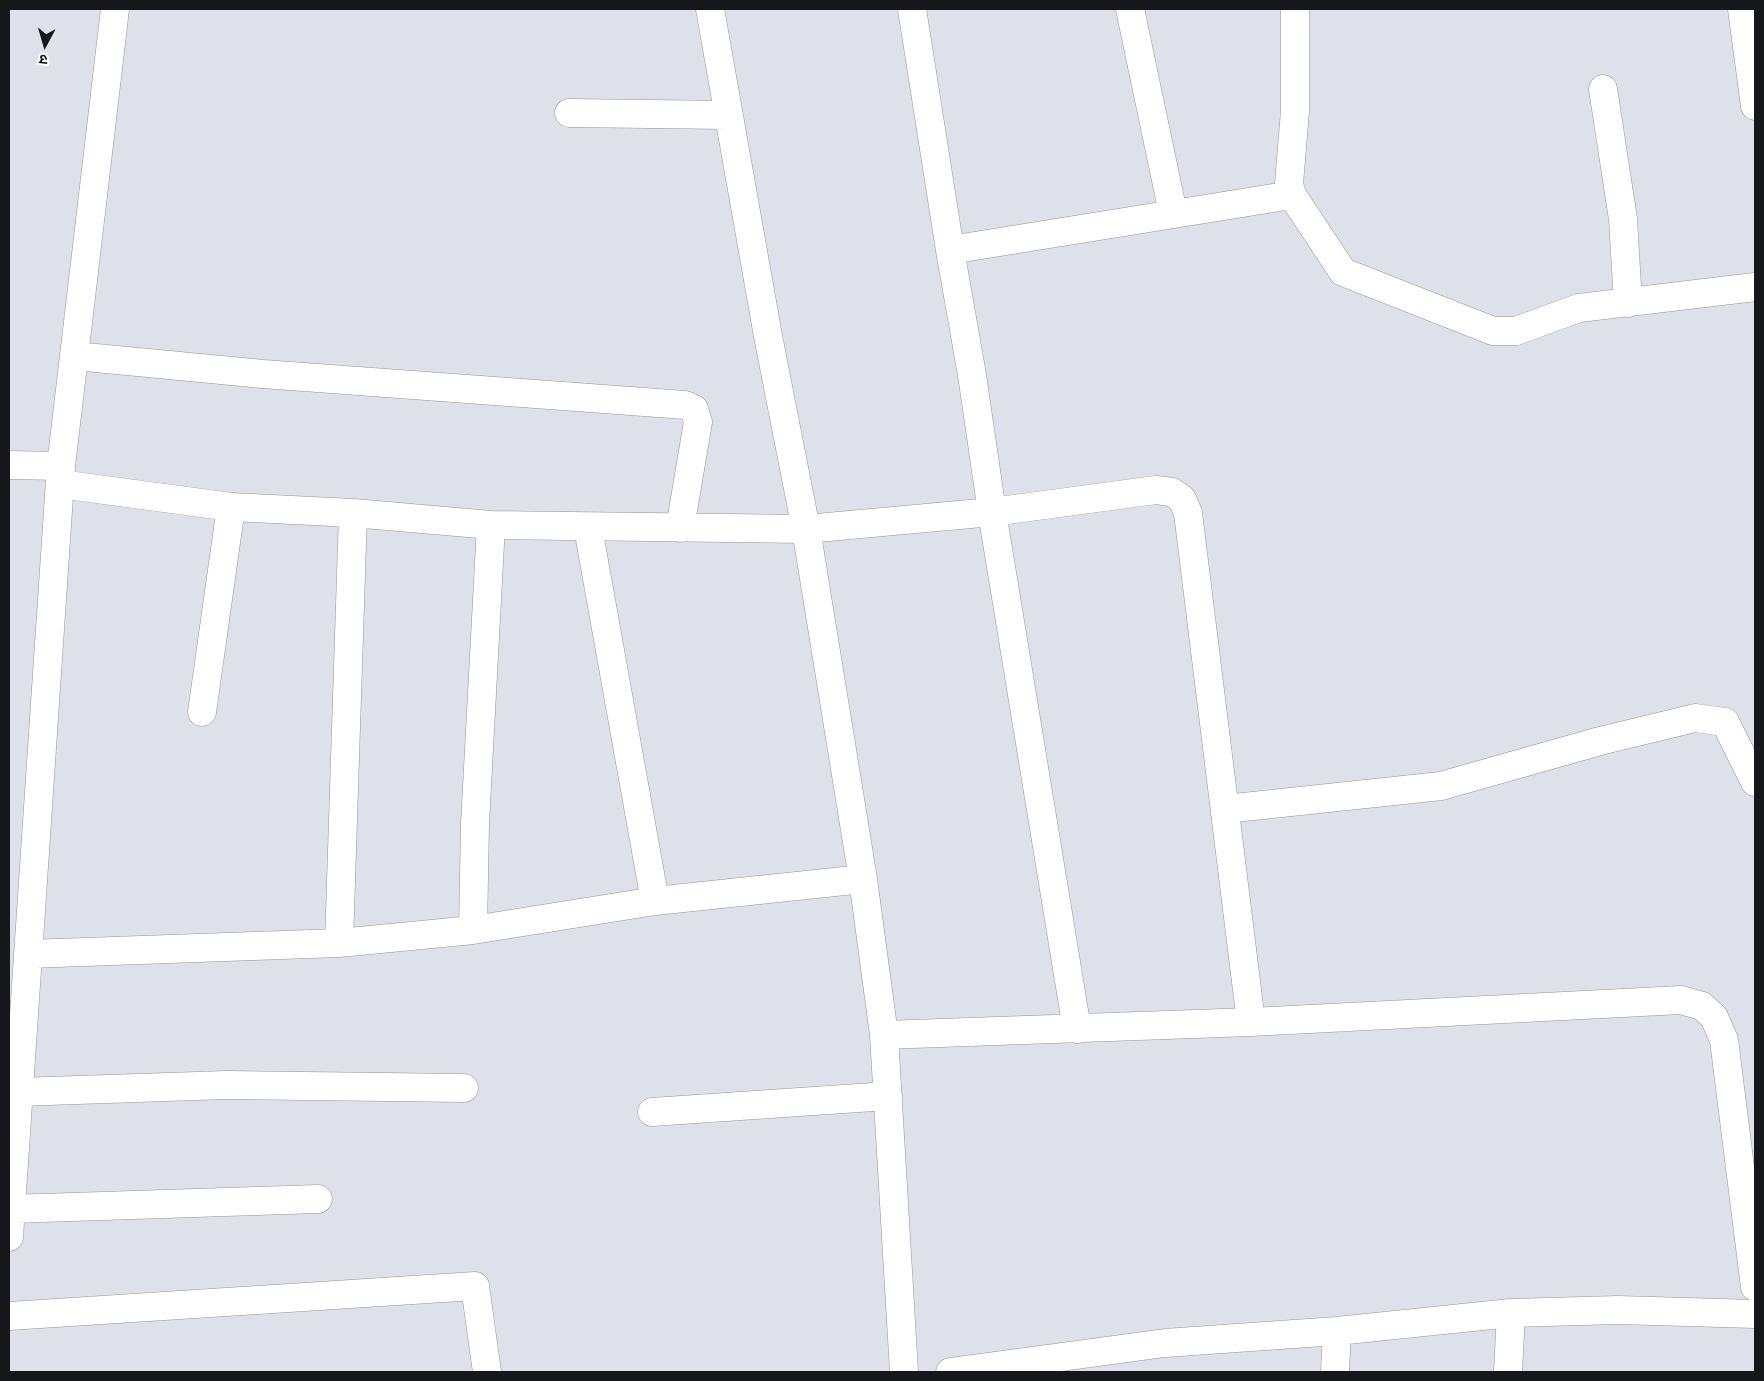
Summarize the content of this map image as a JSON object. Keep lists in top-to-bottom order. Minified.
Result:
{"north":"bottom"}
